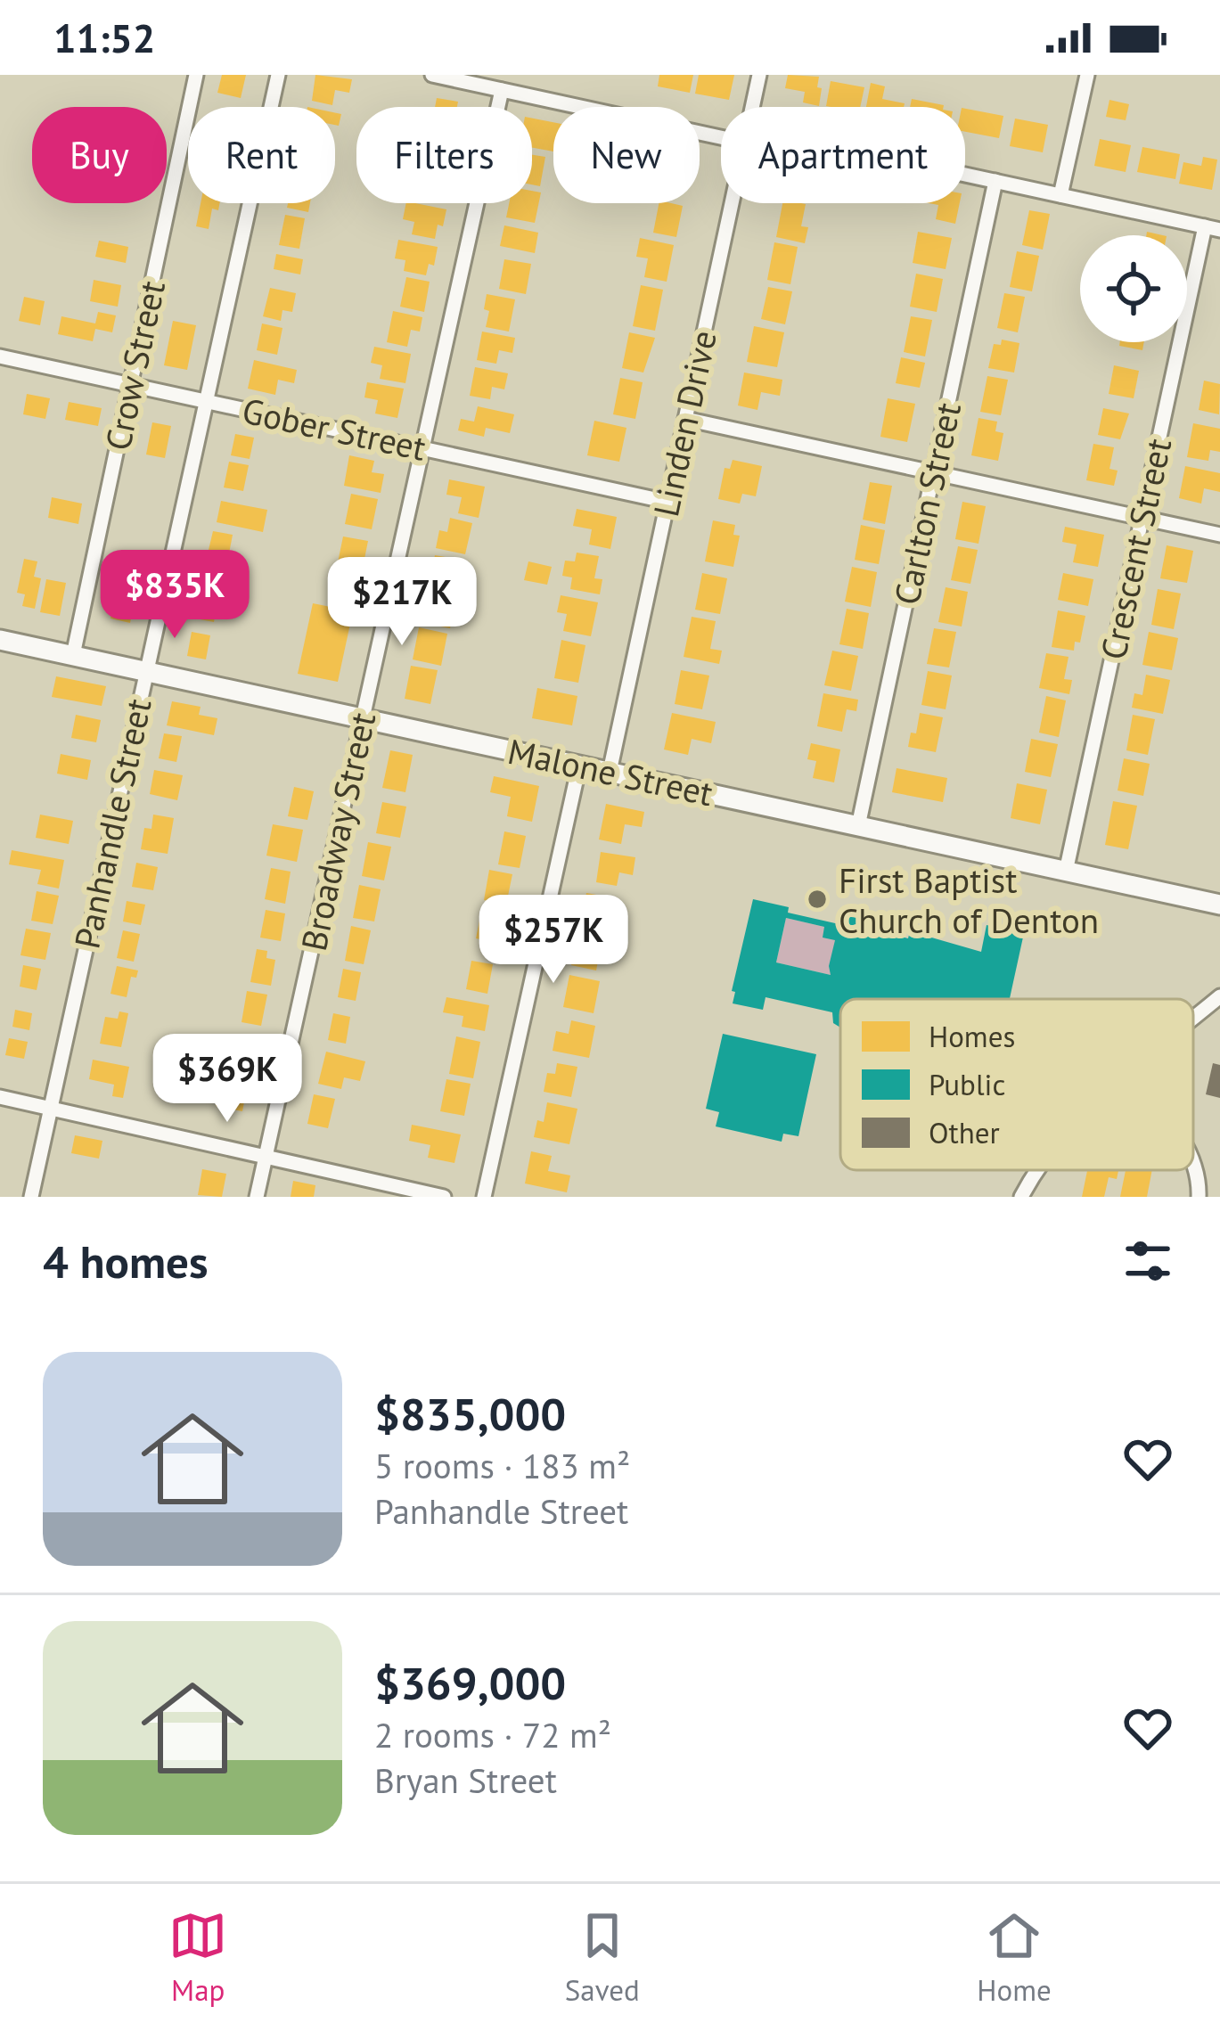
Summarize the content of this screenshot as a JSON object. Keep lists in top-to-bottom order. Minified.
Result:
{"streets":{"street":["Crow Street","Linden Drive","Gober Street","Carlton Street","Crescent Street","Malone Street","Panhandle Street","Broadway Street"]},"crossings":[["Crow Street","Gober Street"],["Crow Street","Malone Street"],["Linden Drive","Gober Street"],["Linden Drive","Malone Street"],["Gober Street","Panhandle Street"],["Gober Street","Broadway Street"],["Carlton Street","Malone Street"],["Crescent Street","Malone Street"],["Malone Street","Panhandle Street"],["Malone Street","Broadway Street"]],"places":["First Baptist Church of Denton"],"legend":["Homes","Public","Other"],"page":{"status":"11:52","chip":["Buy","Rent","Filters","New","Apartment"],"price":["$835K","$217K","$257K","$369K"],"heading":"4 homes","list":[{"name":"$835,000","note":"5 rooms · 183 m² · Panhandle Street"},{"name":"$369,000","note":"2 rooms · 72 m² · Bryan Street"}],"tabs":["Map","Saved","Home"]}}
